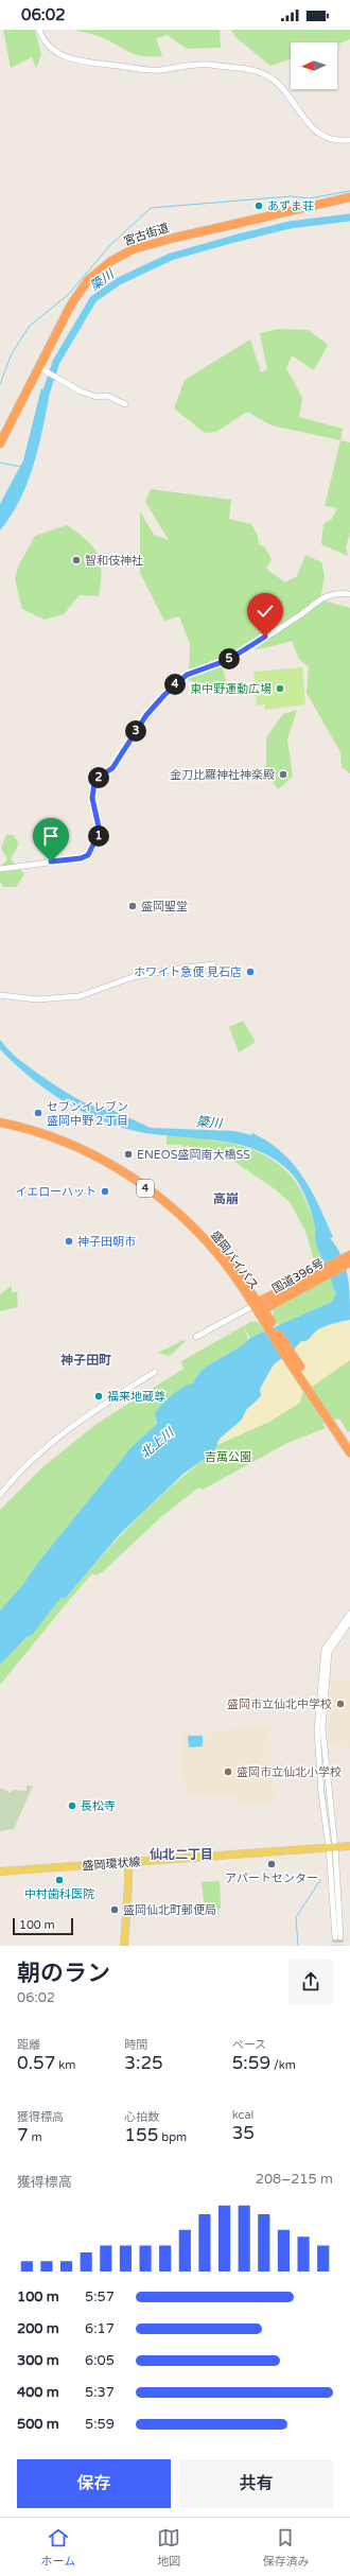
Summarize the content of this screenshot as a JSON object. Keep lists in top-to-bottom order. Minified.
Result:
{"streets":{"highway":["宮古街道","4","盛岡バイパス","国道396号"],"main road":["盛岡環状線"]},"crossings":[["盛岡バイパス","国道396号"]],"districts":["高崩","神子田町","仙北二丁目"],"water":["簗川","北上川"],"parks":["吉萬公園"],"places":["あずま荘","智和伎神社","東中野運動広場","金刀比羅神社神楽殿","盛岡聖堂","ホワイト急便 見石店","セブンイレブン 盛岡中野２丁目","ENEOS盛岡南大橋SS","イエローハット","神子田朝市","福来地蔵尊","盛岡市立仙北中学校","盛岡市立仙北小学校","長松寺","アパートセンター","中村歯科医院","盛岡仙北町郵便局"],"scale_bar":"100 m","north":"left","page":{"status":"06:02","pins":["5","4","3","2","1"],"scale":"100 m","heading":["朝のラン","06:02"],"stats":[["距離","0.57 km"],["時間","3:25"],["ペース","5:59 /km"],["獲得標高","7 m"],["心拍数","155 bpm"],["kcal","35"]],"chart":["獲得標高","208–215 m"],"list":[{"name":"100 m","note":"5:57"},{"name":"200 m","note":"6:17"},{"name":"300 m","note":"6:05"},{"name":"400 m","note":"5:37"},{"name":"500 m","note":"5:59"}],"buttons":["保存","共有"],"tabs":["ホーム","地図","保存済み"]}}
